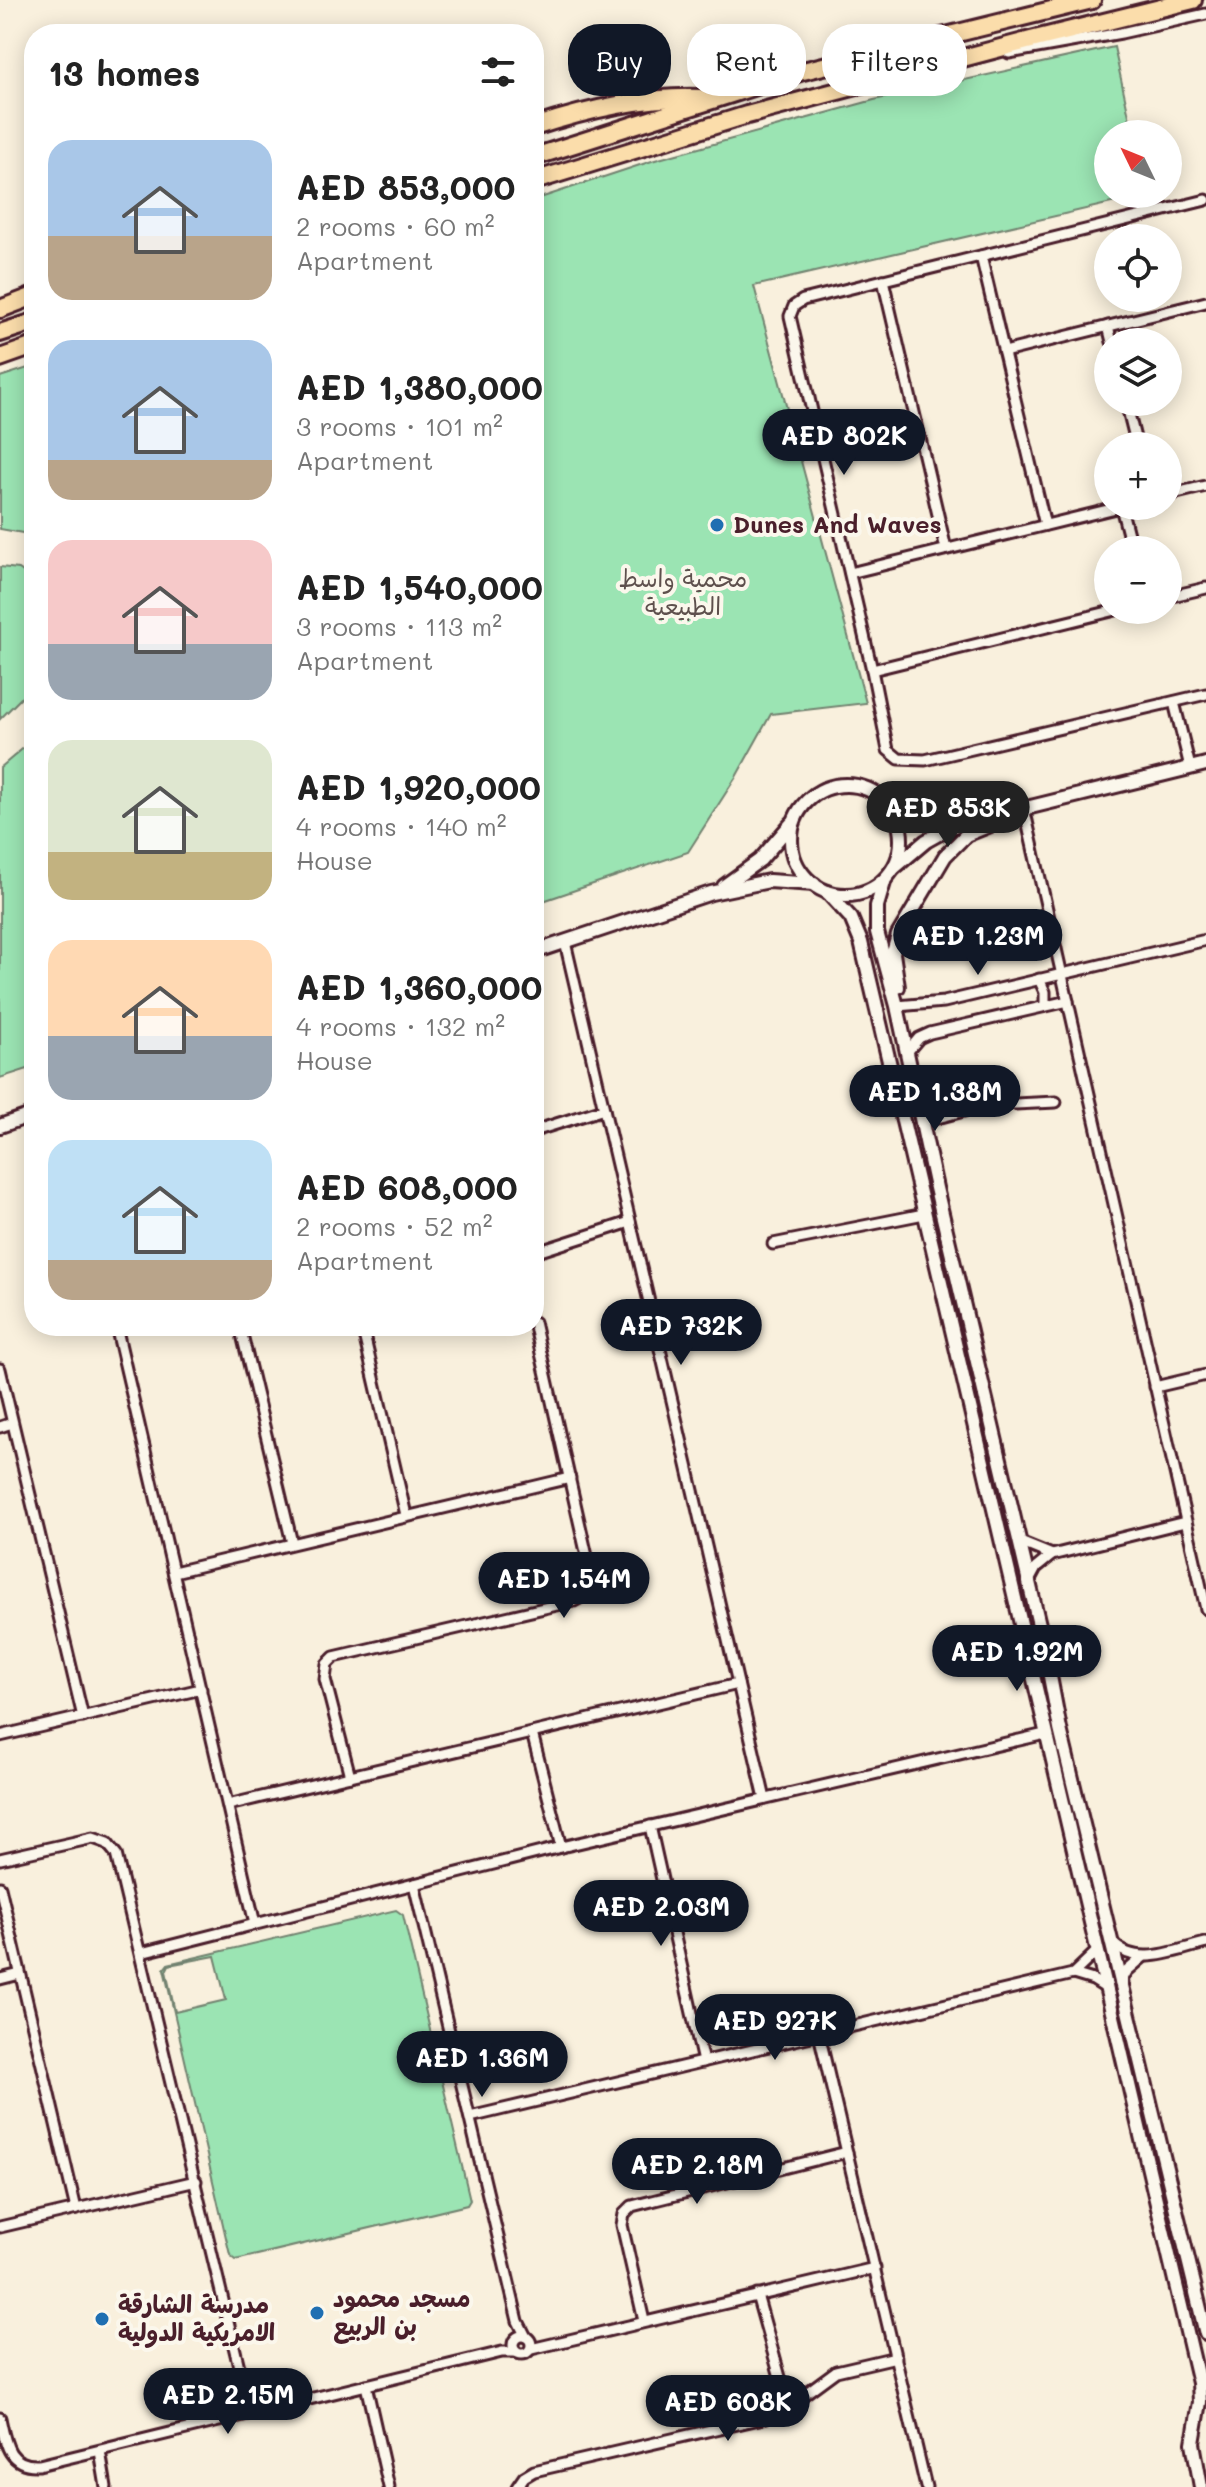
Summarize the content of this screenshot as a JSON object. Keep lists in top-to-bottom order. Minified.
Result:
{"parks":["محمية واسط الطبيعية"],"places":["Dunes And Waves","مسجد محمود بن الربيع","مدرسة الشارقة الامريكية الدولية"],"north":"top left","page":{"chip":["Buy","Rent","Filters"],"heading":"13 homes","map_buttons":["+","−"],"list":[{"name":"AED 853,000","note":"2 rooms · 60 m² · Apartment"},{"name":"AED 1,380,000","note":"3 rooms · 101 m² · Apartment"},{"name":"AED 1,540,000","note":"3 rooms · 113 m² · Apartment"},{"name":"AED 1,920,000","note":"4 rooms · 140 m² · House"},{"name":"AED 1,360,000","note":"4 rooms · 132 m² · House"},{"name":"AED 608,000","note":"2 rooms · 52 m² · Apartment"}],"price":["AED 802K","AED 853K","AED 1.23M","AED 1.38M","AED 732K","AED 1.54M","AED 1.92M","AED 2.03M","AED 927K","AED 1.36M","AED 2.18M","AED 2.15M","AED 608K"]}}
